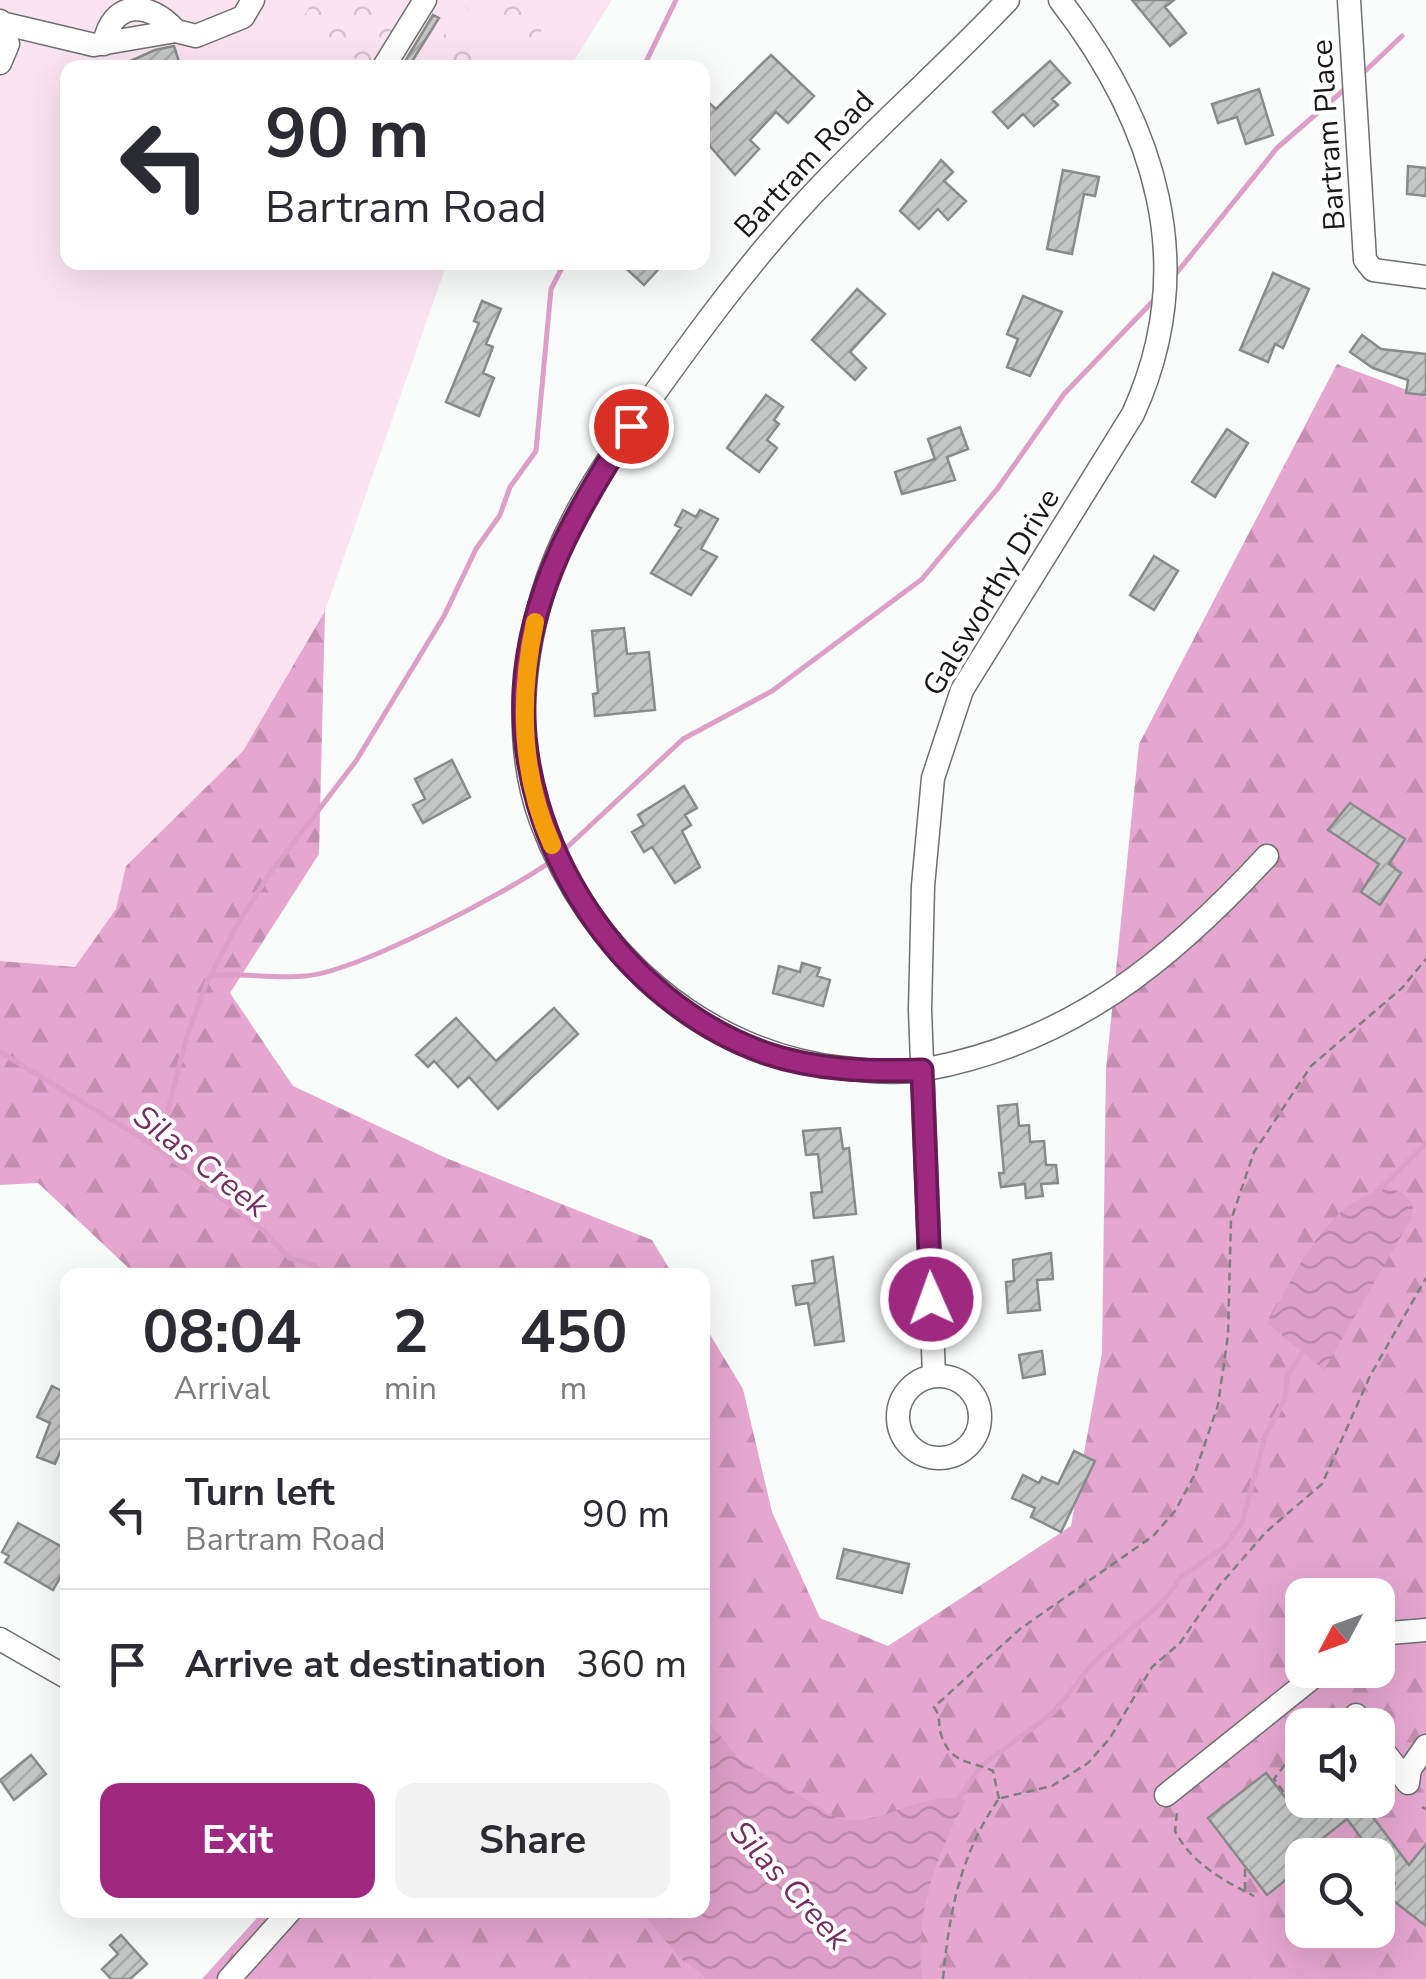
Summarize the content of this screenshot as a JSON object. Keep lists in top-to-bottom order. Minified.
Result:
{"streets":{"street":["Bartram Place","Bartram Road","Galsworthy Drive"]},"crossings":[["Bartram Road","Galsworthy Drive"]],"water":["Silas Creek"],"north":"bottom left","page":{"turn":["90 m","Bartram Road"],"eta":["08:04","Arrival","2","min","450","m"],"list":[{"name":"Turn left","note":"Bartram Road","value":"90 m"},{"name":"Arrive at destination","value":"360 m"}],"buttons":["Exit","Share"]}}
